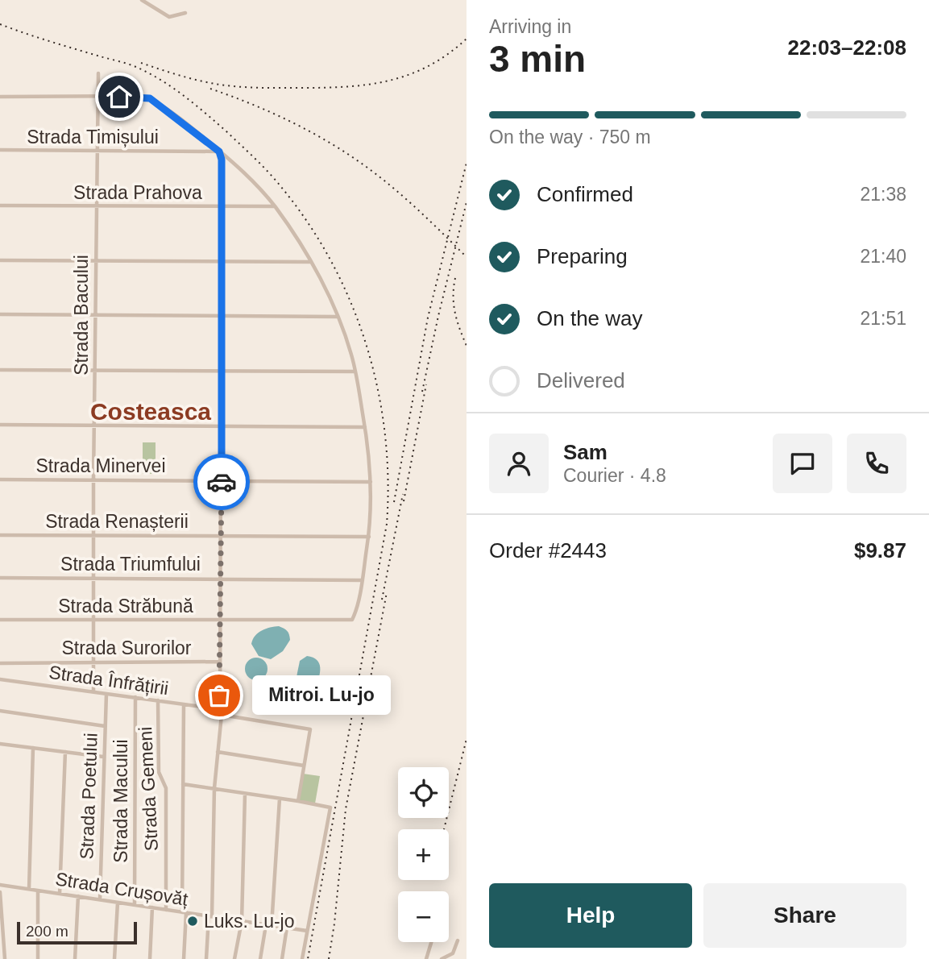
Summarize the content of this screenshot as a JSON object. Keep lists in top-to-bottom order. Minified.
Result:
{"streets":{"street":["Strada Timișului","Strada Prahova","Strada Bacului","Strada Minervei","Strada Renașterii","Strada Triumfului","Strada Străbună","Strada Surorilor","Strada Înfrățirii","Strada Gemeni","Strada Poetului","Strada Macului","Strada Crușovăț"]},"crossings":[["Strada Timișului","Strada Bacului"],["Strada Prahova","Strada Bacului"],["Strada Bacului","Strada Minervei"],["Strada Bacului","Strada Renașterii"],["Strada Bacului","Strada Triumfului"],["Strada Bacului","Strada Străbună"],["Strada Bacului","Strada Surorilor"],["Strada Bacului","Strada Înfrățirii"],["Strada Triumfului","Strada Străbună"],["Strada Înfrățirii","Strada Gemeni"],["Strada Înfrățirii","Strada Poetului"],["Strada Înfrățirii","Strada Macului"],["Strada Gemeni","Strada Crușovăț"],["Strada Poetului","Strada Crușovăț"],["Strada Macului","Strada Crușovăț"]],"districts":["Costeasca"],"places":["Mitroi. Lu-jo","Luks. Lu-jo"],"scale_bar":"200 m","page":{"heading":["3 min","Arriving in","22:03–22:08"],"panel":["Sam","Courier · 4.8","Order #2443","$9.87"],"bar":"On the way · 750 m","list":[["Confirmed","21:38"],["Preparing","21:40"],["On the way","21:51"],"Delivered"],"bubble":"Mitroi. Lu-jo","map_buttons":["+","−"],"buttons":["Help","Share"],"scale":"200 m"}}
